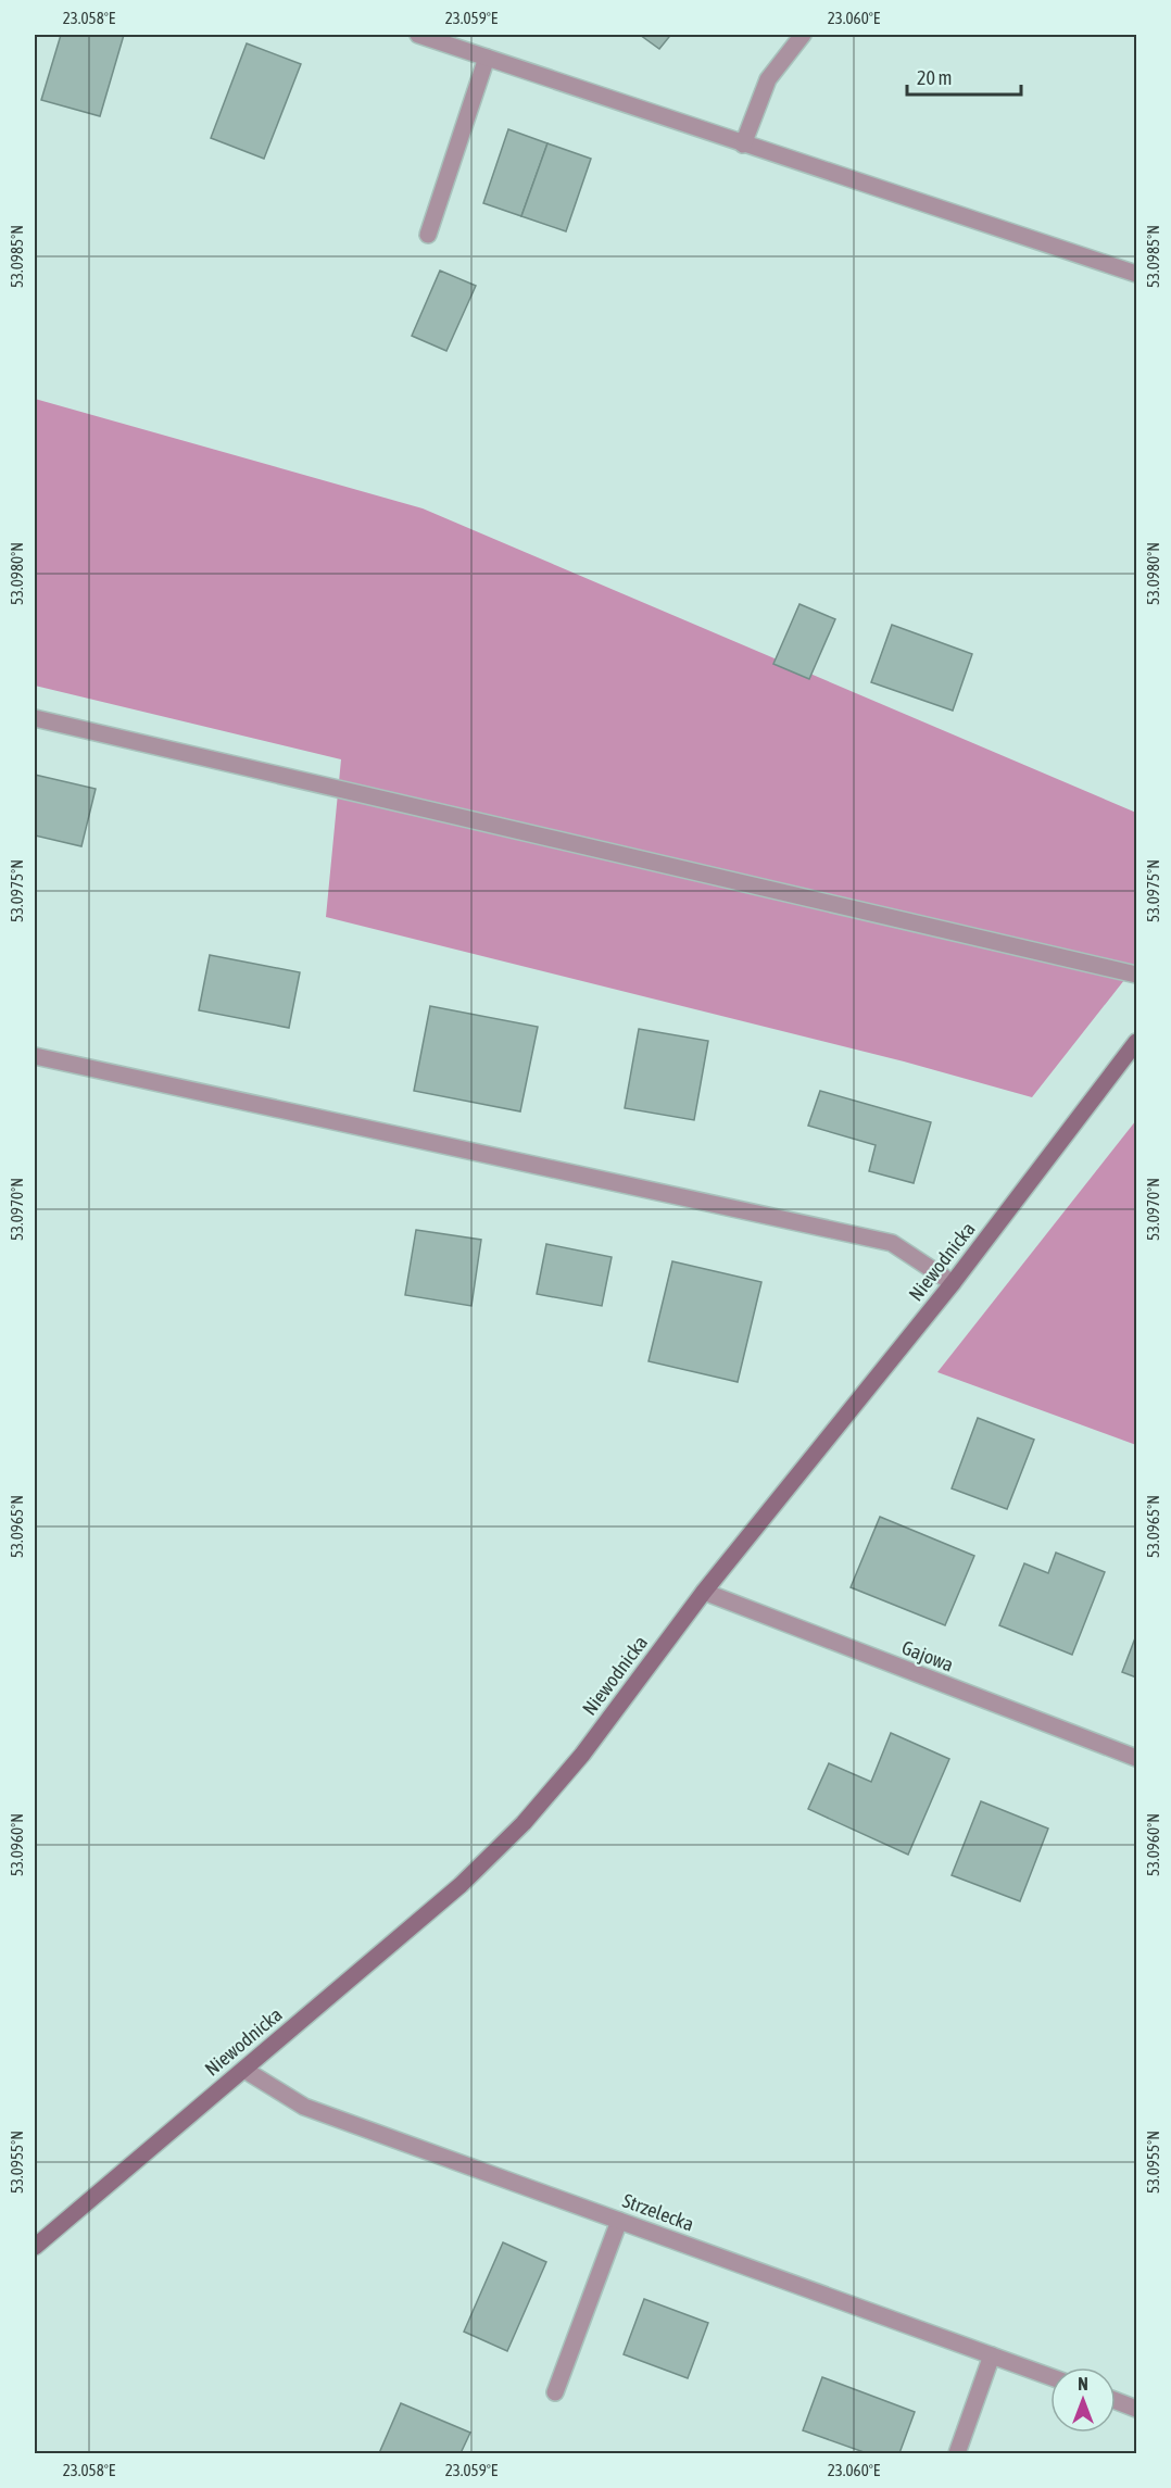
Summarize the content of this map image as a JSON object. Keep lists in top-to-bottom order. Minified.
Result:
{"streets":{"street":["Niewodnicka","Gajowa","Strzelecka"]},"crossings":[["Niewodnicka","Gajowa"],["Niewodnicka","Strzelecka"]],"scale_bar":"20 m","north":"top","coordinates":["23.058°E","23.059°E","23.060°E","53.0985°N","53.0980°N","53.0975°N","53.0970°N","53.0965°N","53.0960°N","53.0955°N"]}
